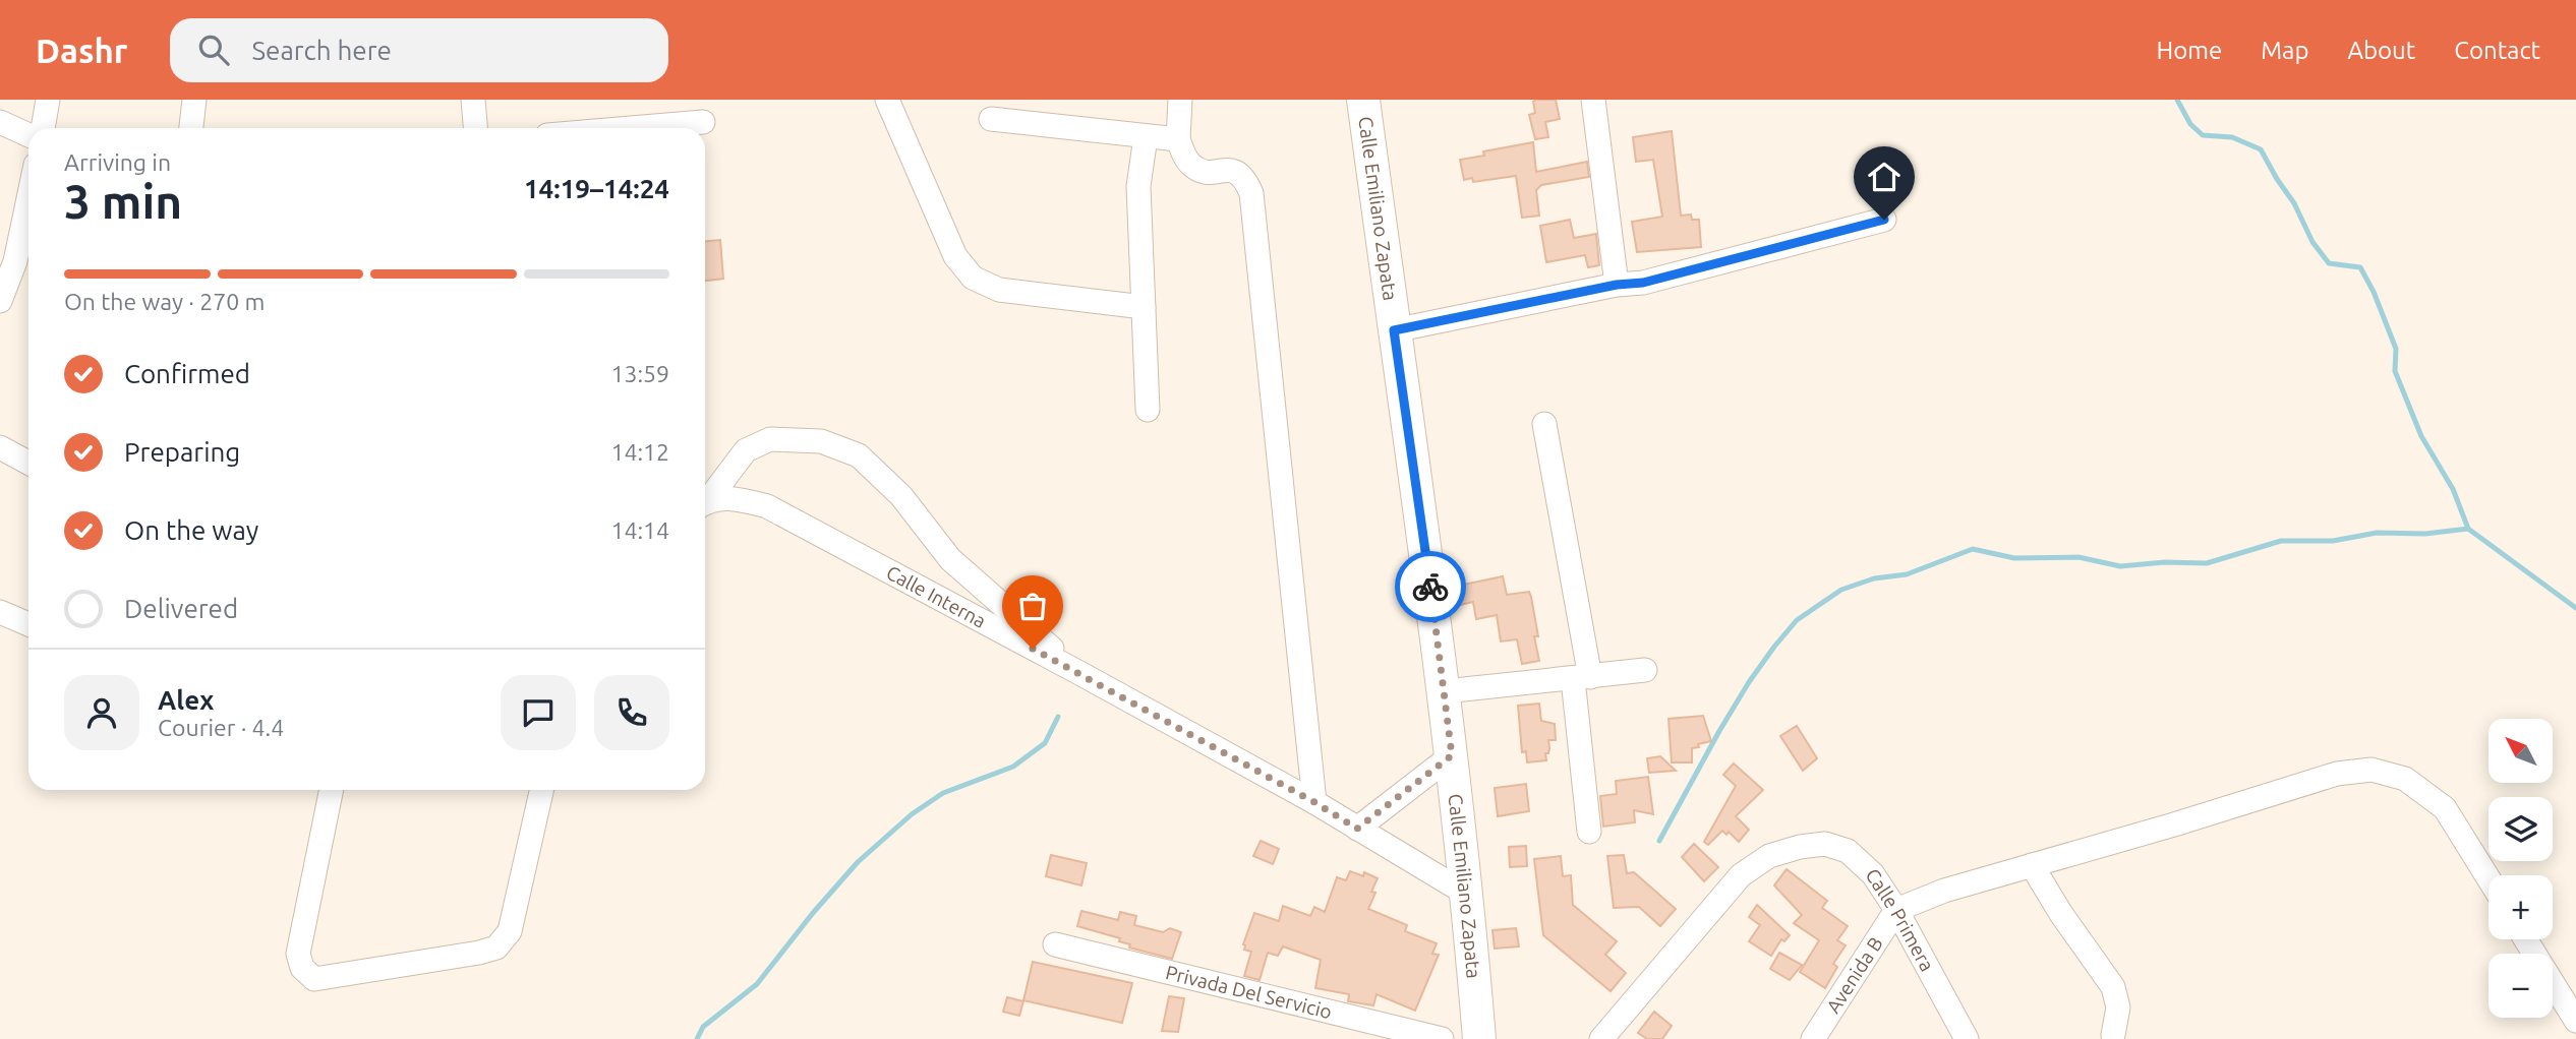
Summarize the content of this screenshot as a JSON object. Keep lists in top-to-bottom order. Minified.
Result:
{"streets":{"main road":["Calle Emiliano Zapata"],"street":["Calle Interna","Calle Primera","Avenida B","Privada Del Servicio"]},"crossings":[["Calle Emiliano Zapata","Calle Interna"],["Calle Primera","Avenida B"]],"north":"top left","page":{"header":"Dashr","search":"Search here","nav":["Home","Map","About","Contact"],"heading":["3 min","Arriving in","14:19–14:24"],"panel":["Alex","Courier · 4.4"],"bar":"On the way · 270 m","list":[["Confirmed","13:59"],["Preparing","14:12"],["On the way","14:14"],"Delivered"],"map_buttons":["+","−"]}}
